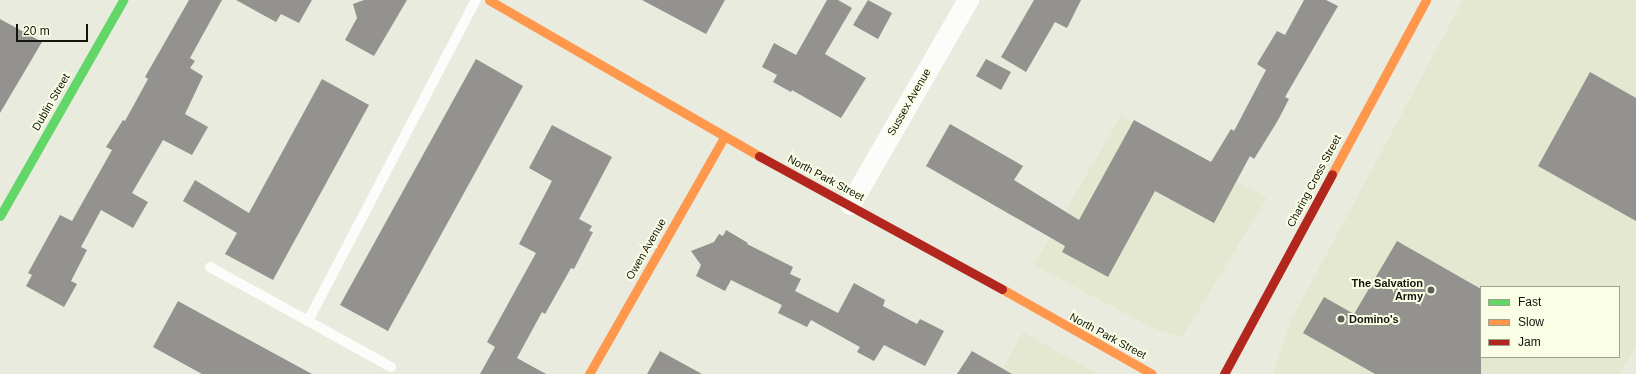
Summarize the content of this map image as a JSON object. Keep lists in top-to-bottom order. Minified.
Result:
{"streets":{"street":["Dublin Street","Sussex Avenue","North Park Street","Charing Cross Street","Owen Avenue"]},"crossings":[["Sussex Avenue","North Park Street"],["North Park Street","Owen Avenue"]],"places":["The Salvation Army","Domino's"],"legend":["Fast","Slow","Jam"],"scale_bar":"20 m"}
